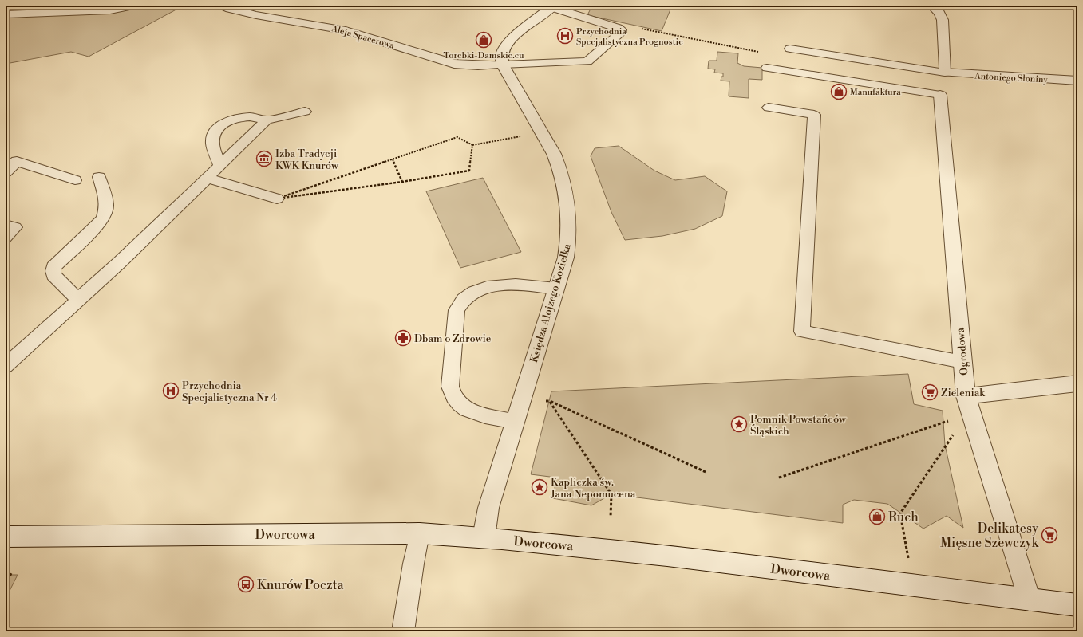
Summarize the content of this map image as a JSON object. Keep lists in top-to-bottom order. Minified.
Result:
{"streets":{"street":["Aleja Spacerowa","Antoniego Słoniny","Księdza Alojzego Koziełka","Ogrodowa","Dworcowa"]},"crossings":[["Aleja Spacerowa","Księdza Alojzego Koziełka"],["Księdza Alojzego Koziełka","Dworcowa"],["Ogrodowa","Dworcowa"]],"places":{"hospital":["Przychodnia Specjalistyczna Prognostic","Przychodnia Specjalistyczna Nr 4"],"shop":["Torebki-Damskie.eu","Manufaktura","Ruch"],"museum":["Izba Tradycji KWK Knurów"],"pharmacy":["Dbam o Zdrowie"],"supermarket":["Zieleniak","Delikatesy Mięsne Szewczyk"],"place":["Pomnik Powstańców Śląskich","Kapliczka św. Jana Nepomucena"],"bus stop":["Knurów Poczta"]}}
